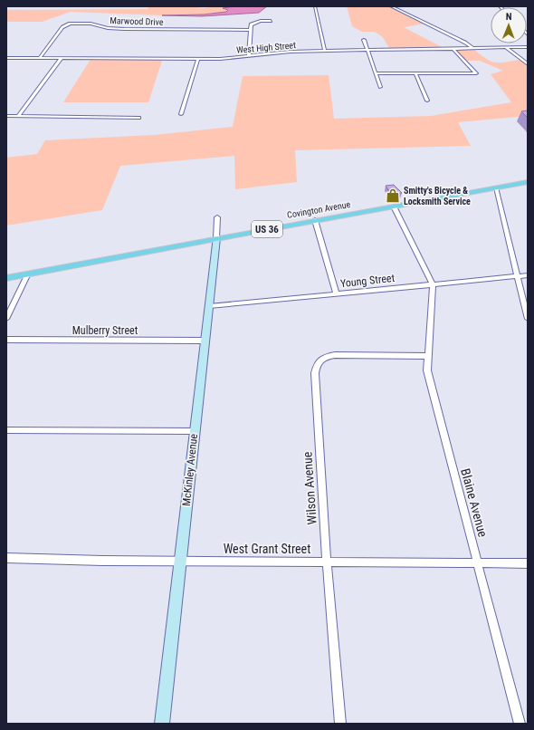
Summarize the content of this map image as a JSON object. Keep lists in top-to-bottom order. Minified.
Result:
{"streets":{"main road":["Covington Avenue","US 36"],"street":["Marwood Drive","West High Street","Young Street","Mulberry Street","McKinley Avenue","Wilson Avenue","Blaine Avenue","West Grant Street"]},"crossings":[["Marwood Drive","West High Street"],["Covington Avenue","McKinley Avenue"],["Young Street","McKinley Avenue"],["Young Street","Blaine Avenue"],["Mulberry Street","McKinley Avenue"],["McKinley Avenue","West Grant Street"],["Wilson Avenue","Blaine Avenue"],["Wilson Avenue","West Grant Street"],["Blaine Avenue","West Grant Street"]],"places":{"shop":["Smitty's Bicycle & Locksmith Service"]},"north":"top"}
